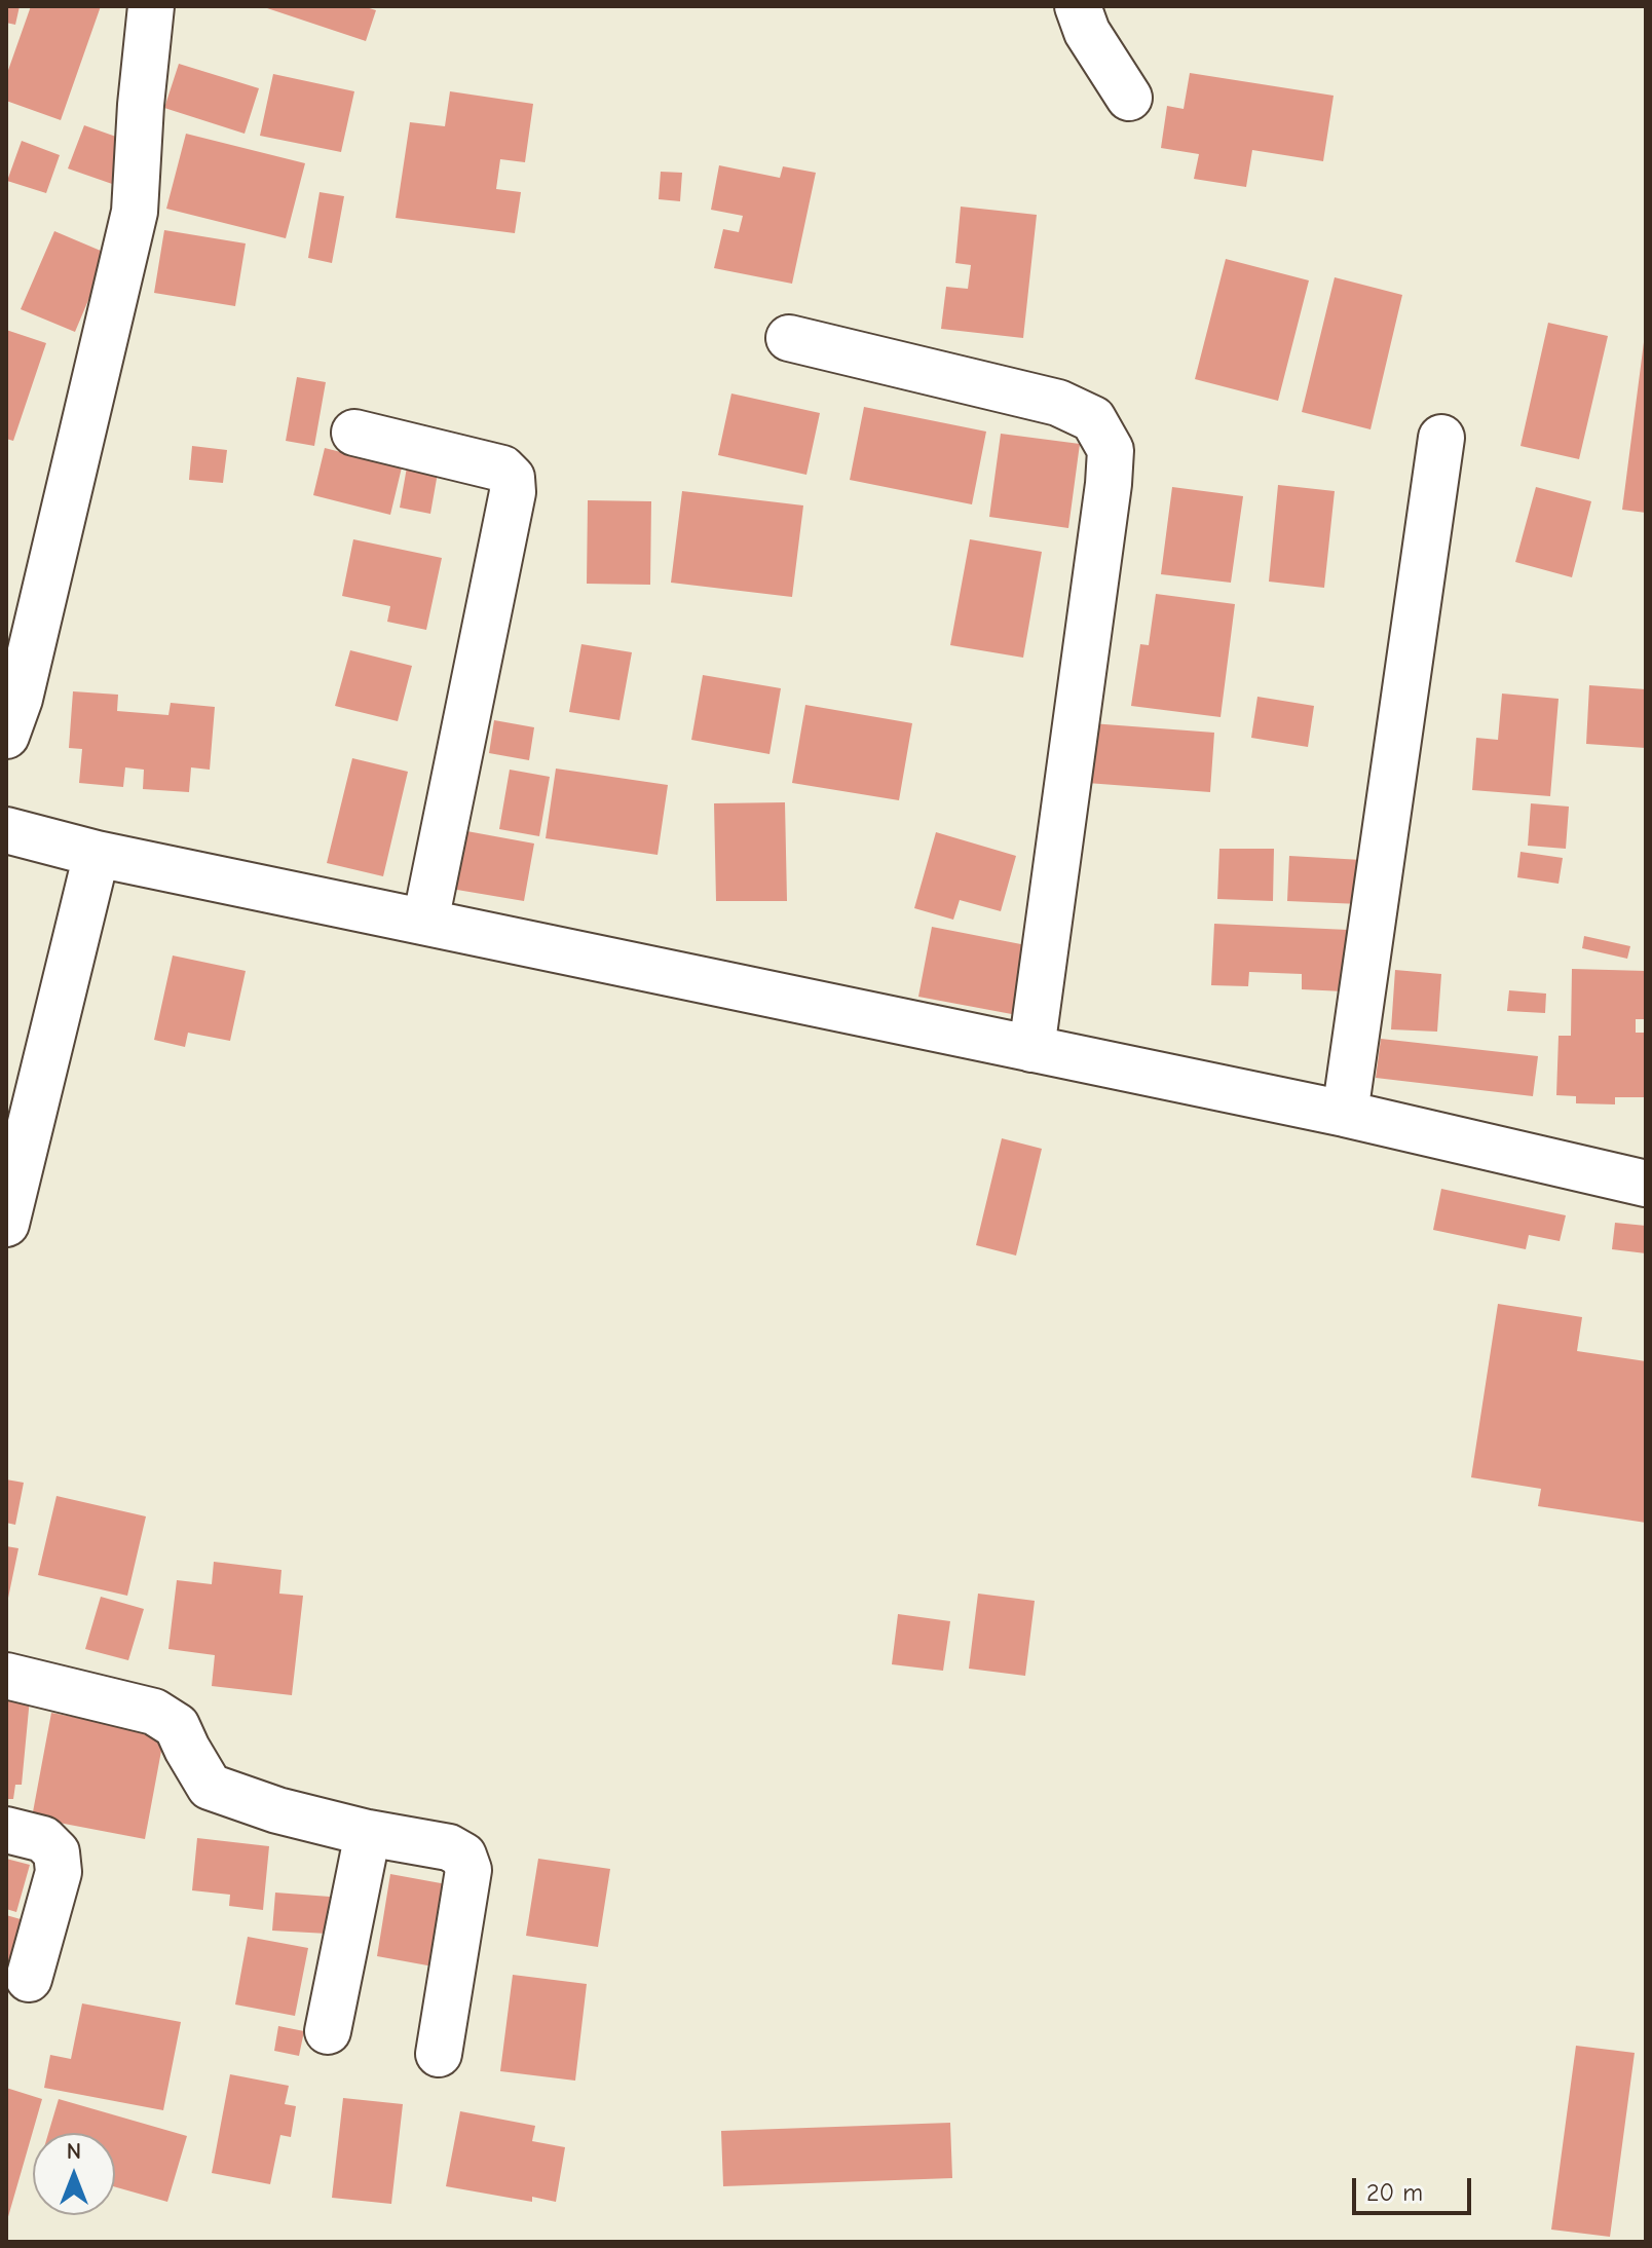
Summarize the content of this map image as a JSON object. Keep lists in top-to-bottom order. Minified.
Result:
{"scale_bar":"20 m","north":"top"}
